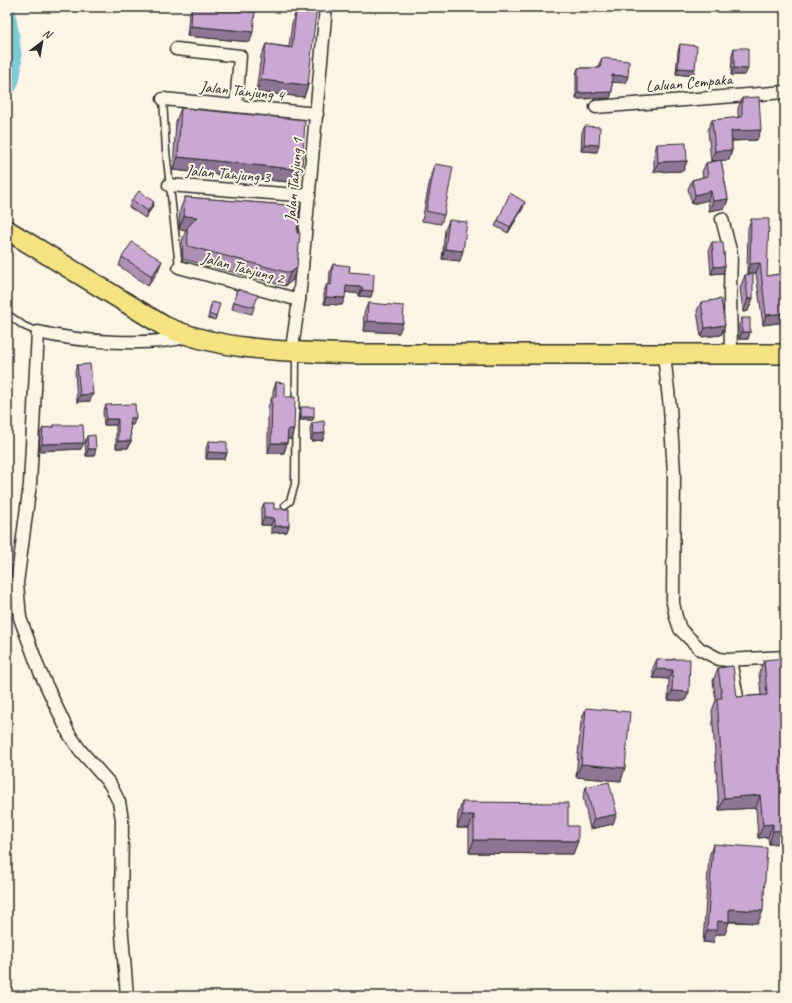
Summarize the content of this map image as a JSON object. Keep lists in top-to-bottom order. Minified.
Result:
{"streets":{"street":["Laluan Cempaka","Jalan Tanjung 4","Jalan Tanjung 3","Jalan Tanjung 1","Jalan Tanjung 2"]},"crossings":[["Jalan Tanjung 4","Jalan Tanjung 1"],["Jalan Tanjung 3","Jalan Tanjung 1"],["Jalan Tanjung 1","Jalan Tanjung 2"]],"north":"top right"}
